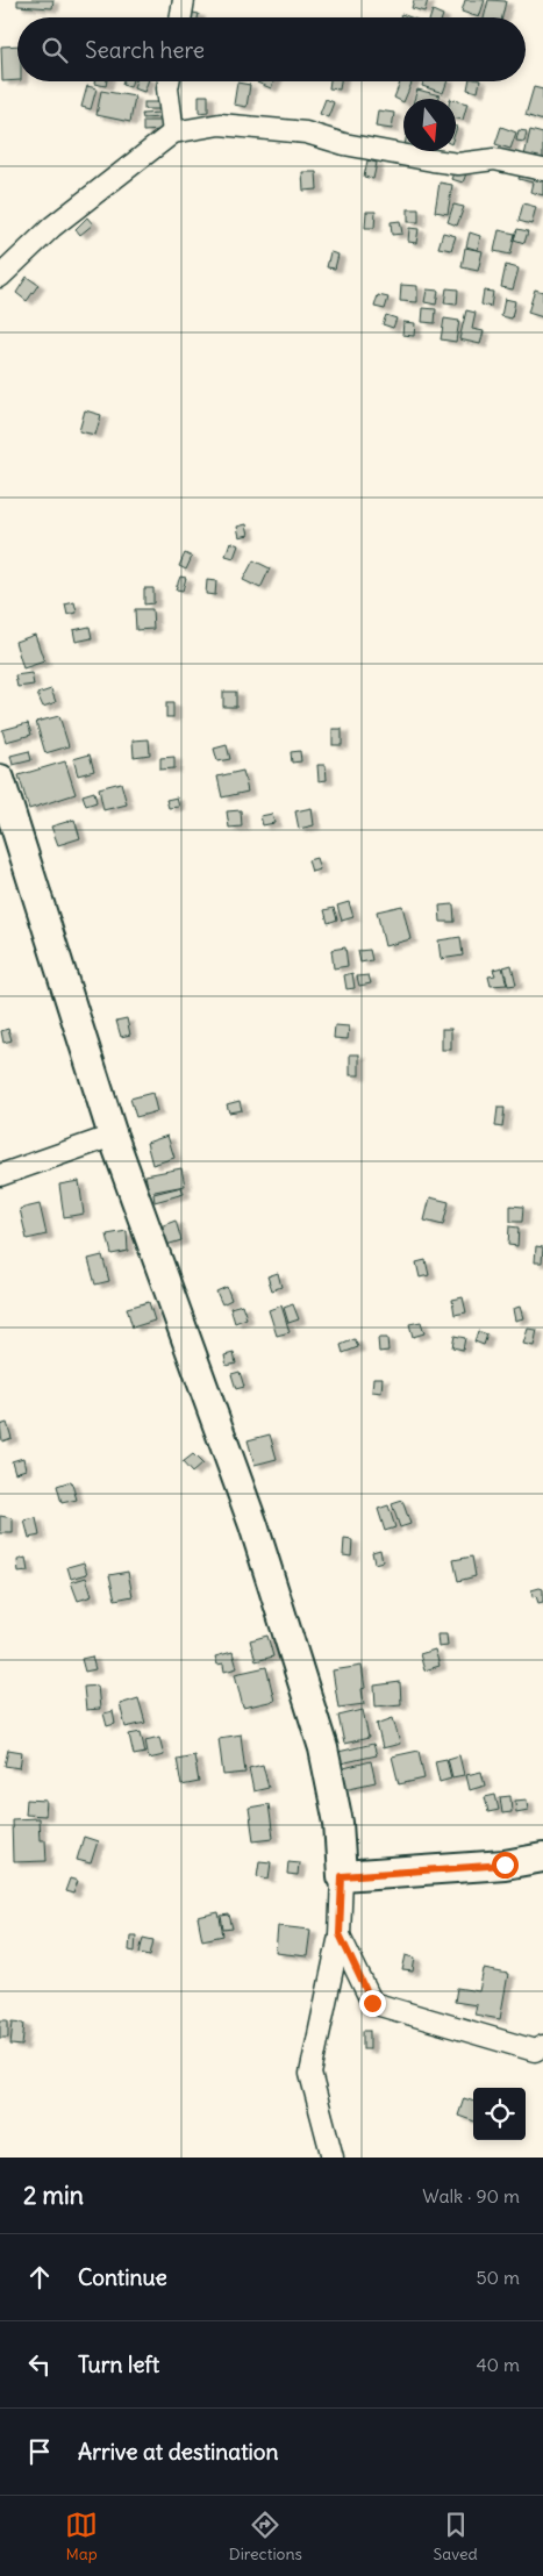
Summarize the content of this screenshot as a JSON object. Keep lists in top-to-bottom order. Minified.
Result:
{"north":"bottom","page":{"search":"Search here","heading":["2 min","Walk · 90 m"],"list":[["Continue","50 m"],["Turn left","40 m"],"Arrive at destination"],"nav":["Map","Directions","Saved"]}}
